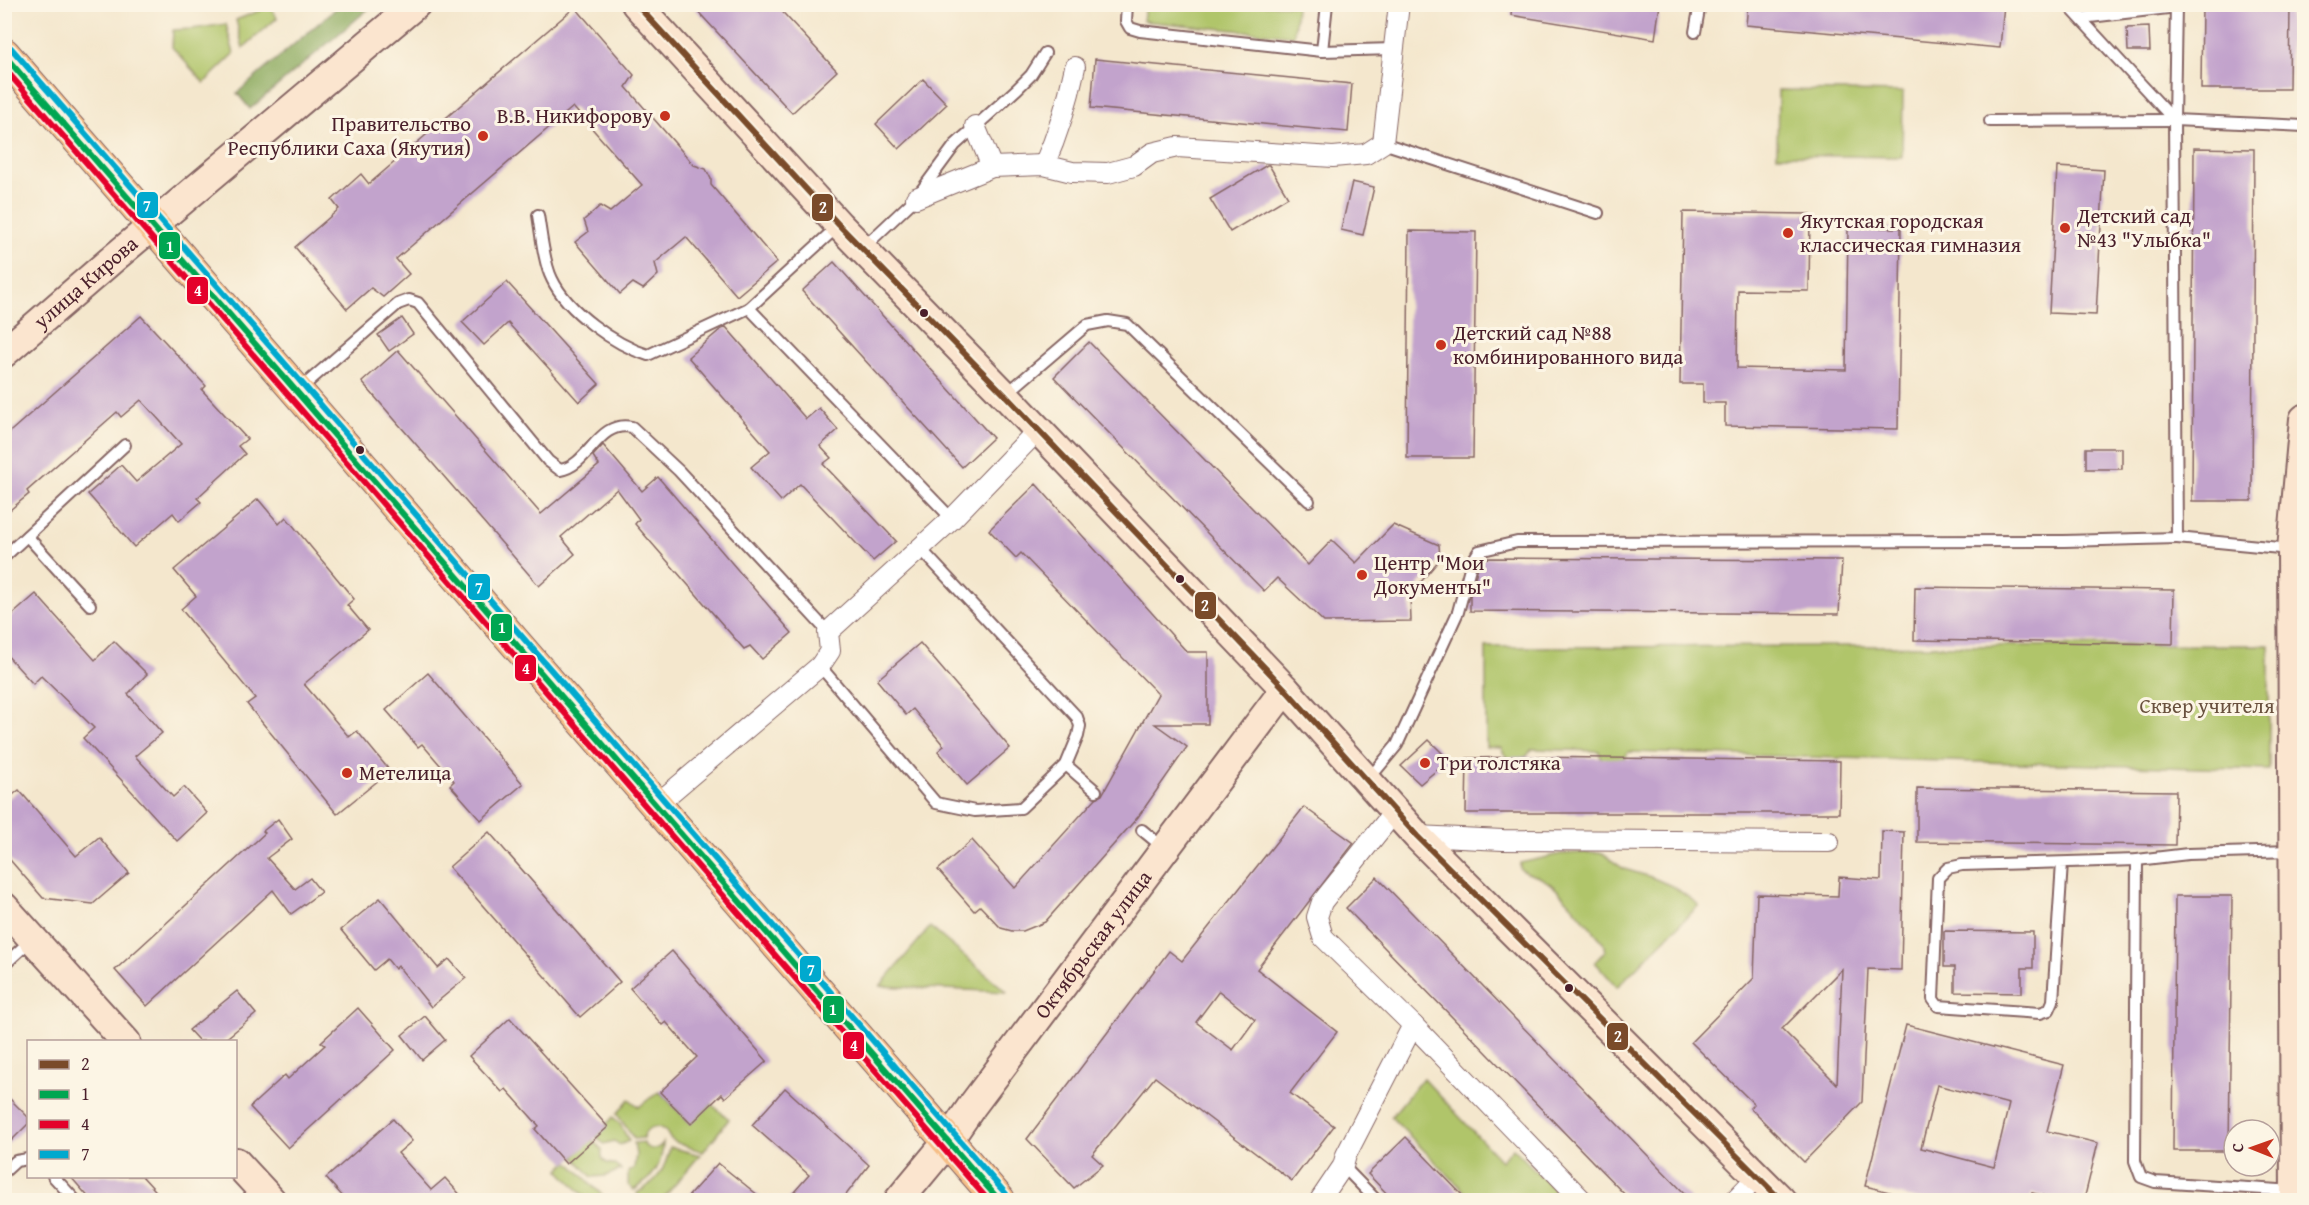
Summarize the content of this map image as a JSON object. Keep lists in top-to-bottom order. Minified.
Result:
{"streets":{"street":["улица Кирова","Октябрьская улица"]},"parks":["Сквер учителя"],"places":["В.В. Никифорову","Правительство Республики Саха (Якутия)","Детский сад №43 \"Улыбка\"","Якутская городская классическая гимназия","Детский сад №88 комбинированного вида","Центр \"Мои Документы\"","Три толстяка","Метелица"],"lines":["transit line 2","transit line 7","transit line 1","transit line 4"],"legend":["2","1","4","7"],"north":"left"}
